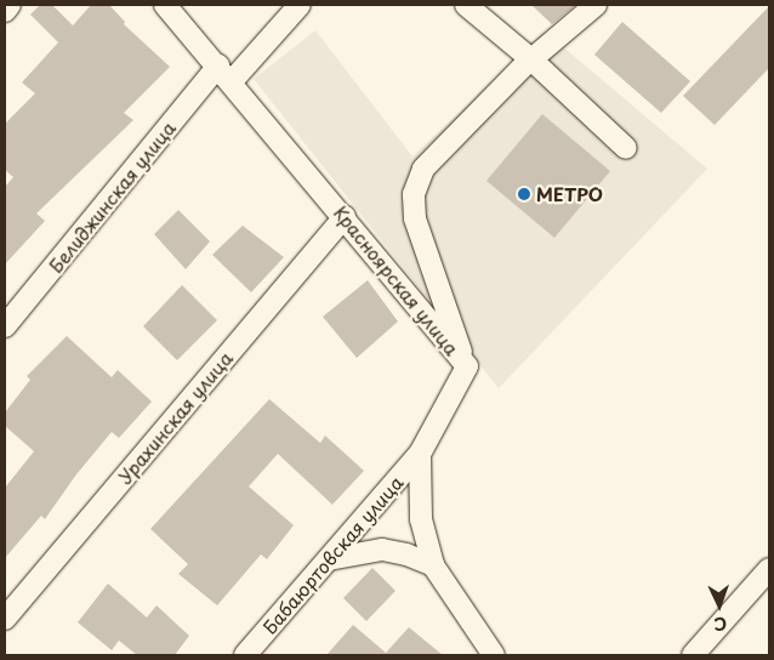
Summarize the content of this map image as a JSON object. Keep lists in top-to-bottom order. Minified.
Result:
{"streets":{"street":["Белиджинская улица","Красноярская улица","Урахинская улица","Бабаюртовская улица"]},"crossings":[["Белиджинская улица","Красноярская улица"],["Красноярская улица","Урахинская улица"],["Красноярская улица","Бабаюртовская улица"]],"places":["МЕТРО"],"north":"bottom"}
